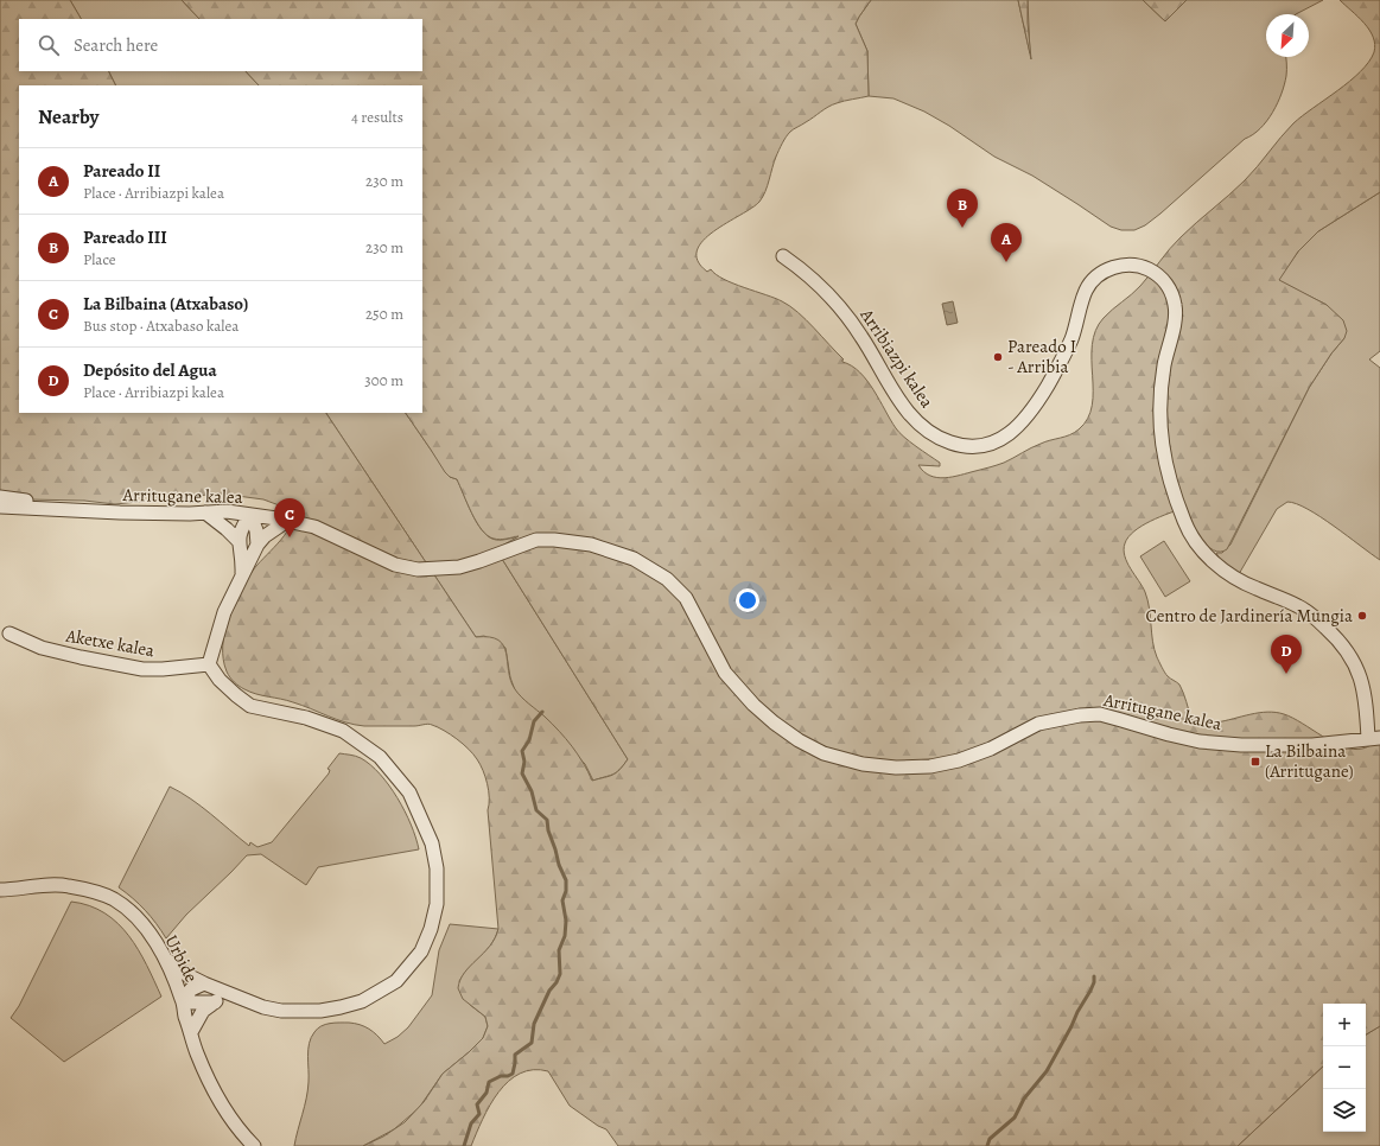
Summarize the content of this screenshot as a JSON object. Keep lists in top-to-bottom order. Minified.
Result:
{"streets":{"street":["Arribiazpi kalea","Arritugane kalea","Aketxe kalea","Urbide"]},"crossings":[["Arribiazpi kalea","Arritugane kalea"]],"places":{"other":["Pareado I - Arribia","Centro de Jardinería Mungia"],"transit":["La Bilbaina (Arritugane)"]},"north":"bottom left","page":{"search":"Search here","heading":["Nearby","4 results"],"list":[{"mark":"A","name":"Pareado II","note":"Place · Arribiazpi kalea","value":"230 m"},{"mark":"B","name":"Pareado III","note":"Place","value":"230 m"},{"mark":"C","name":"La Bilbaina (Atxabaso)","note":"Bus stop · Atxabaso kalea","value":"250 m"},{"mark":"D","name":"Depósito del Agua","note":"Place · Arribiazpi kalea","value":"300 m"}],"pins":["B","A","C","D"],"map_buttons":["+","−"]}}
